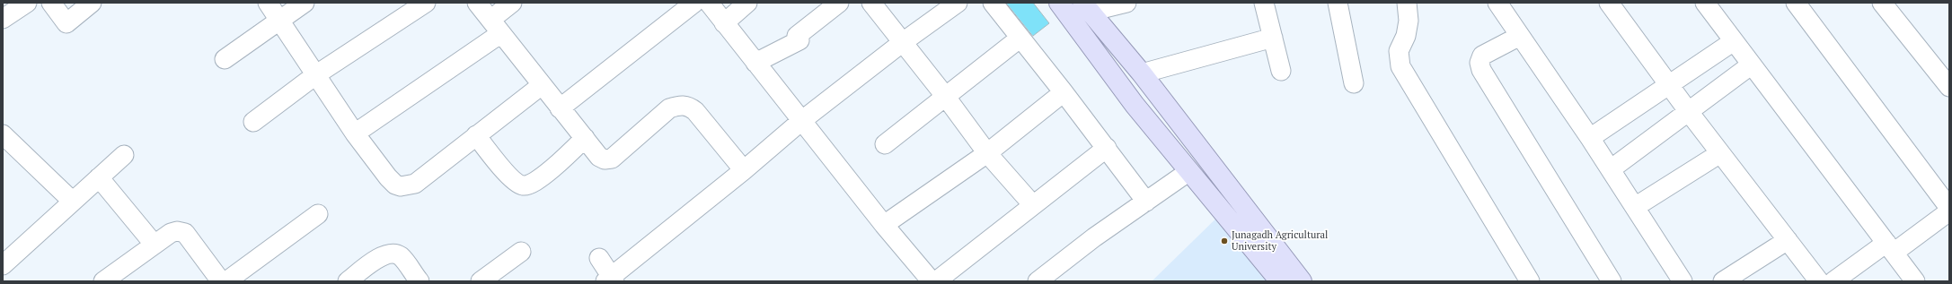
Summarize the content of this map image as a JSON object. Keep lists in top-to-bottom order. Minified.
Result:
{"places":["Junagadh Agricultural University"]}
